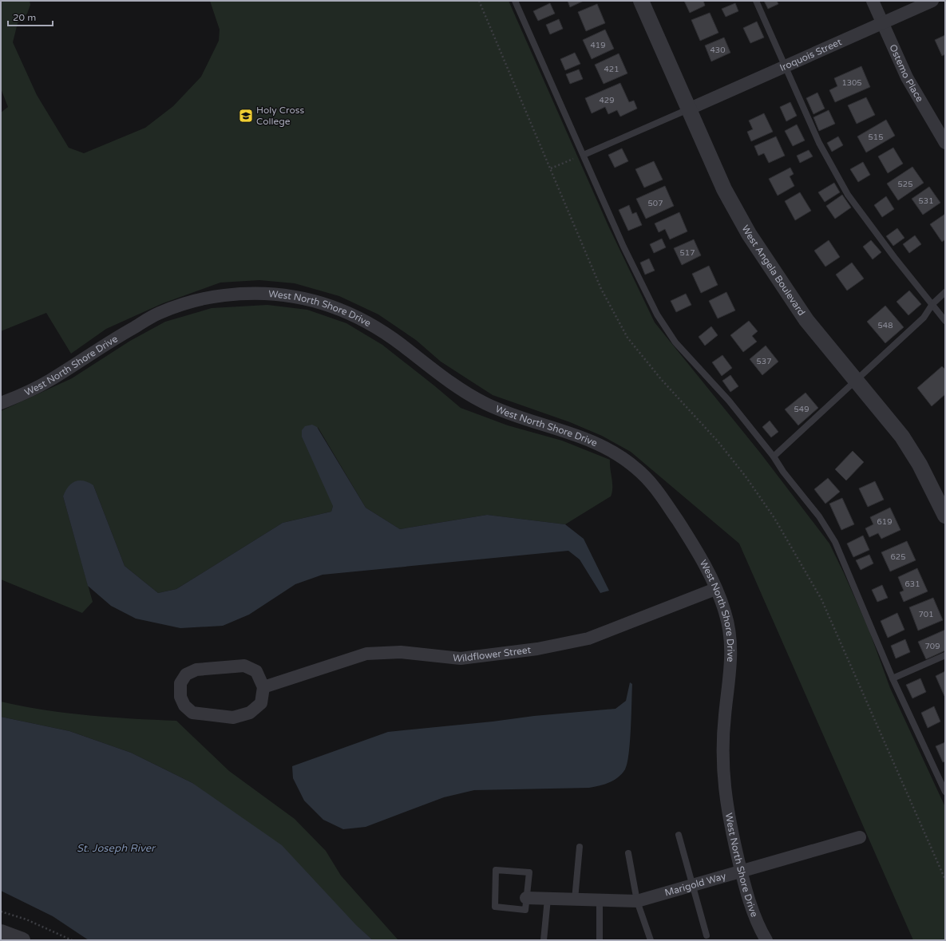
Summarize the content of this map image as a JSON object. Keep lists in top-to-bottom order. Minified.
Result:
{"streets":{"street":["Iroquois Street","Ostemo Place","West Angela Boulevard","West North Shore Drive","Wildflower Street","Marigold Way"]},"crossings":[["Iroquois Street","Ostemo Place"],["Iroquois Street","West Angela Boulevard"],["West North Shore Drive","Wildflower Street"],["West North Shore Drive","Marigold Way"]],"water":["St. Joseph River"],"places":{"school or university":["Holy Cross College"]},"house_numbers":["419","430","421","1305","429","515","525","531","507","517","548","537","549","619","625","631","701","709"],"scale_bar":"20 m"}
